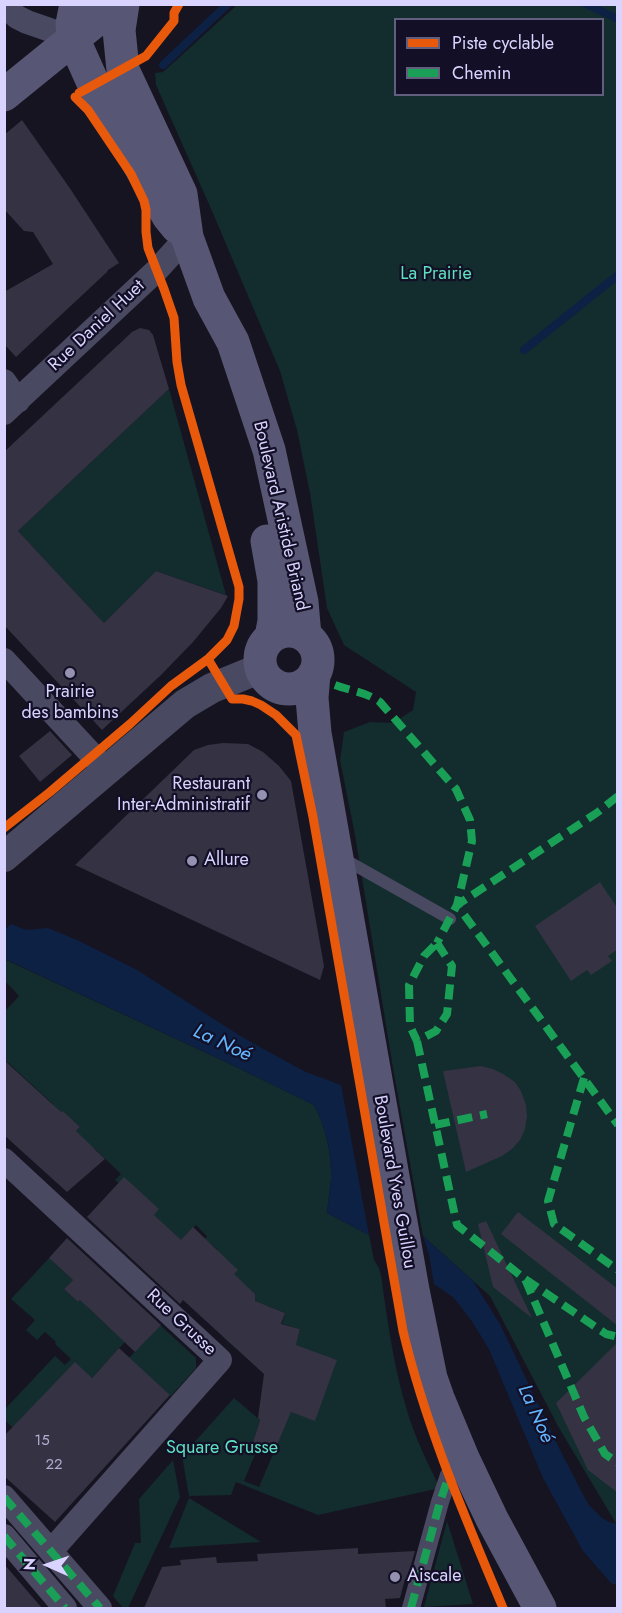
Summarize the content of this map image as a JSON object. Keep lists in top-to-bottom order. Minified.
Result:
{"streets":{"main road":["Boulevard Aristide Briand","Boulevard Yves Guillou"],"street":["Rue Daniel Huet","Rue Grusse"]},"crossings":[["Rue Daniel Huet","Boulevard Aristide Briand"],["Boulevard Aristide Briand","Boulevard Yves Guillou"]],"water":["La Noé"],"parks":["La Prairie","Square Grusse"],"places":["Prairie des bambins","Restaurant Inter-Administratif","Allure","Aiscale"],"house_numbers":["15","22"],"legend":["Piste cyclable","Chemin"],"north":"left"}
